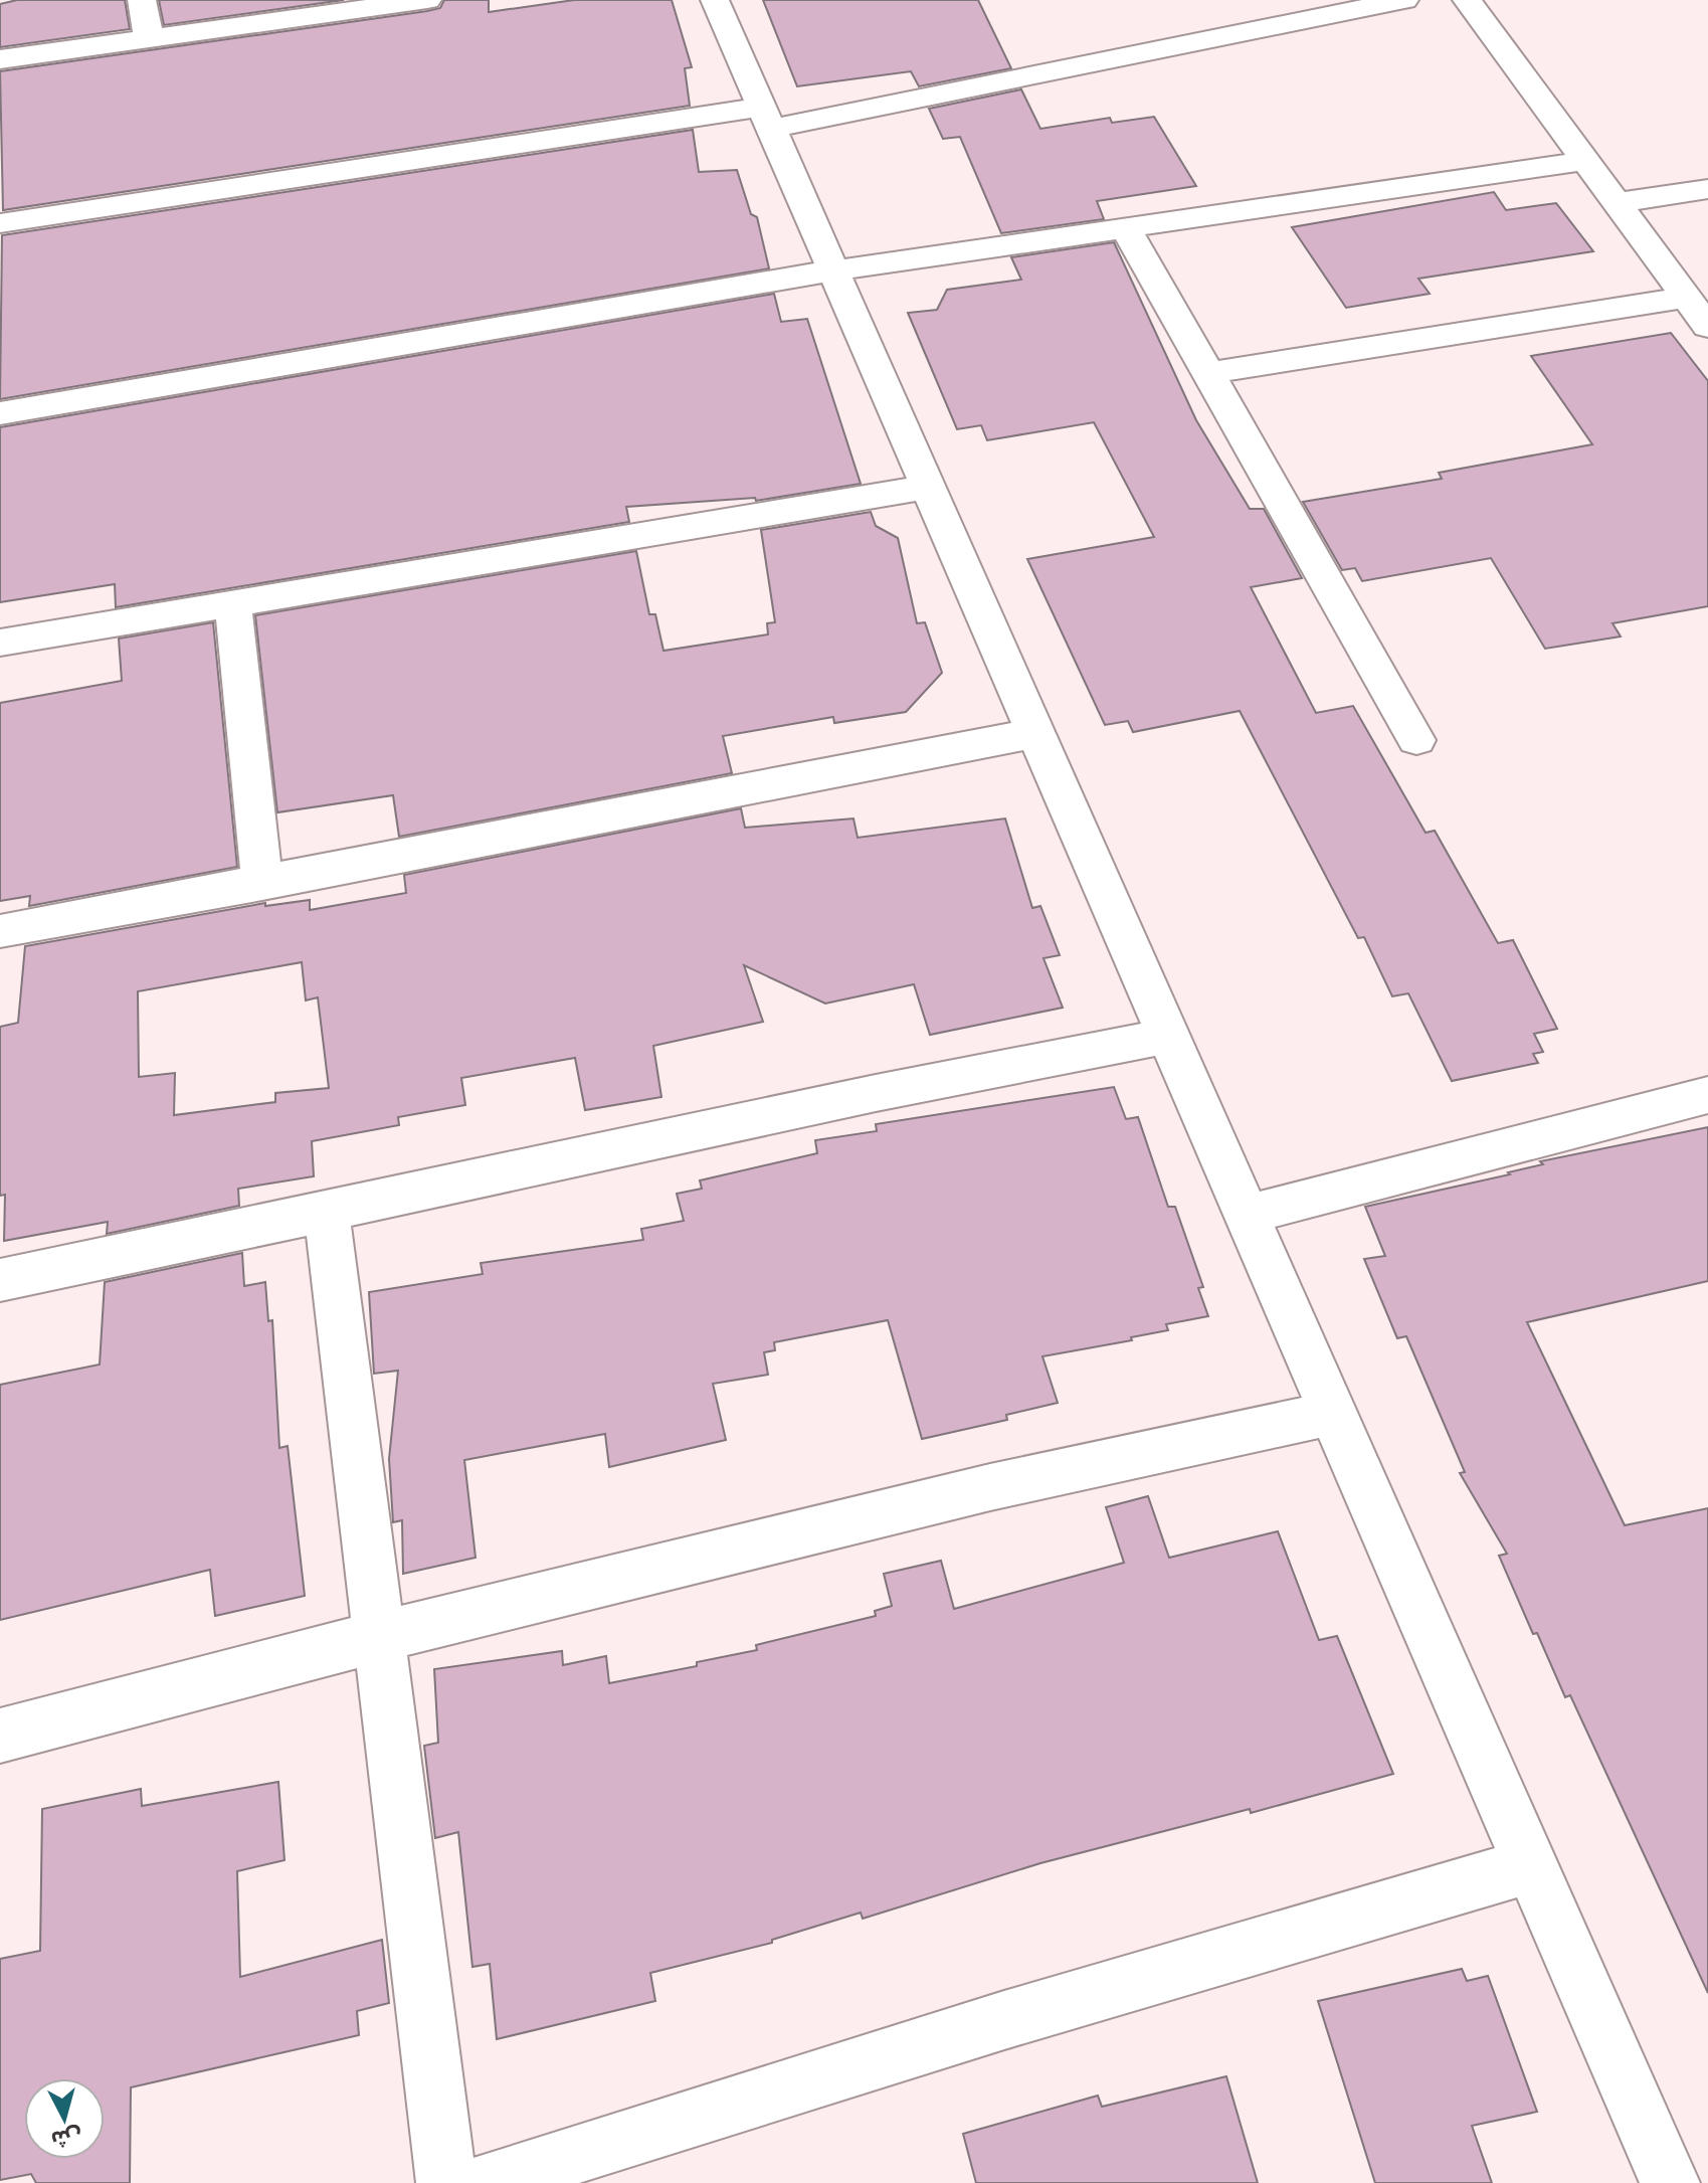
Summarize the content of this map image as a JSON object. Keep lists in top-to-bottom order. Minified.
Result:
{"north":"bottom"}
